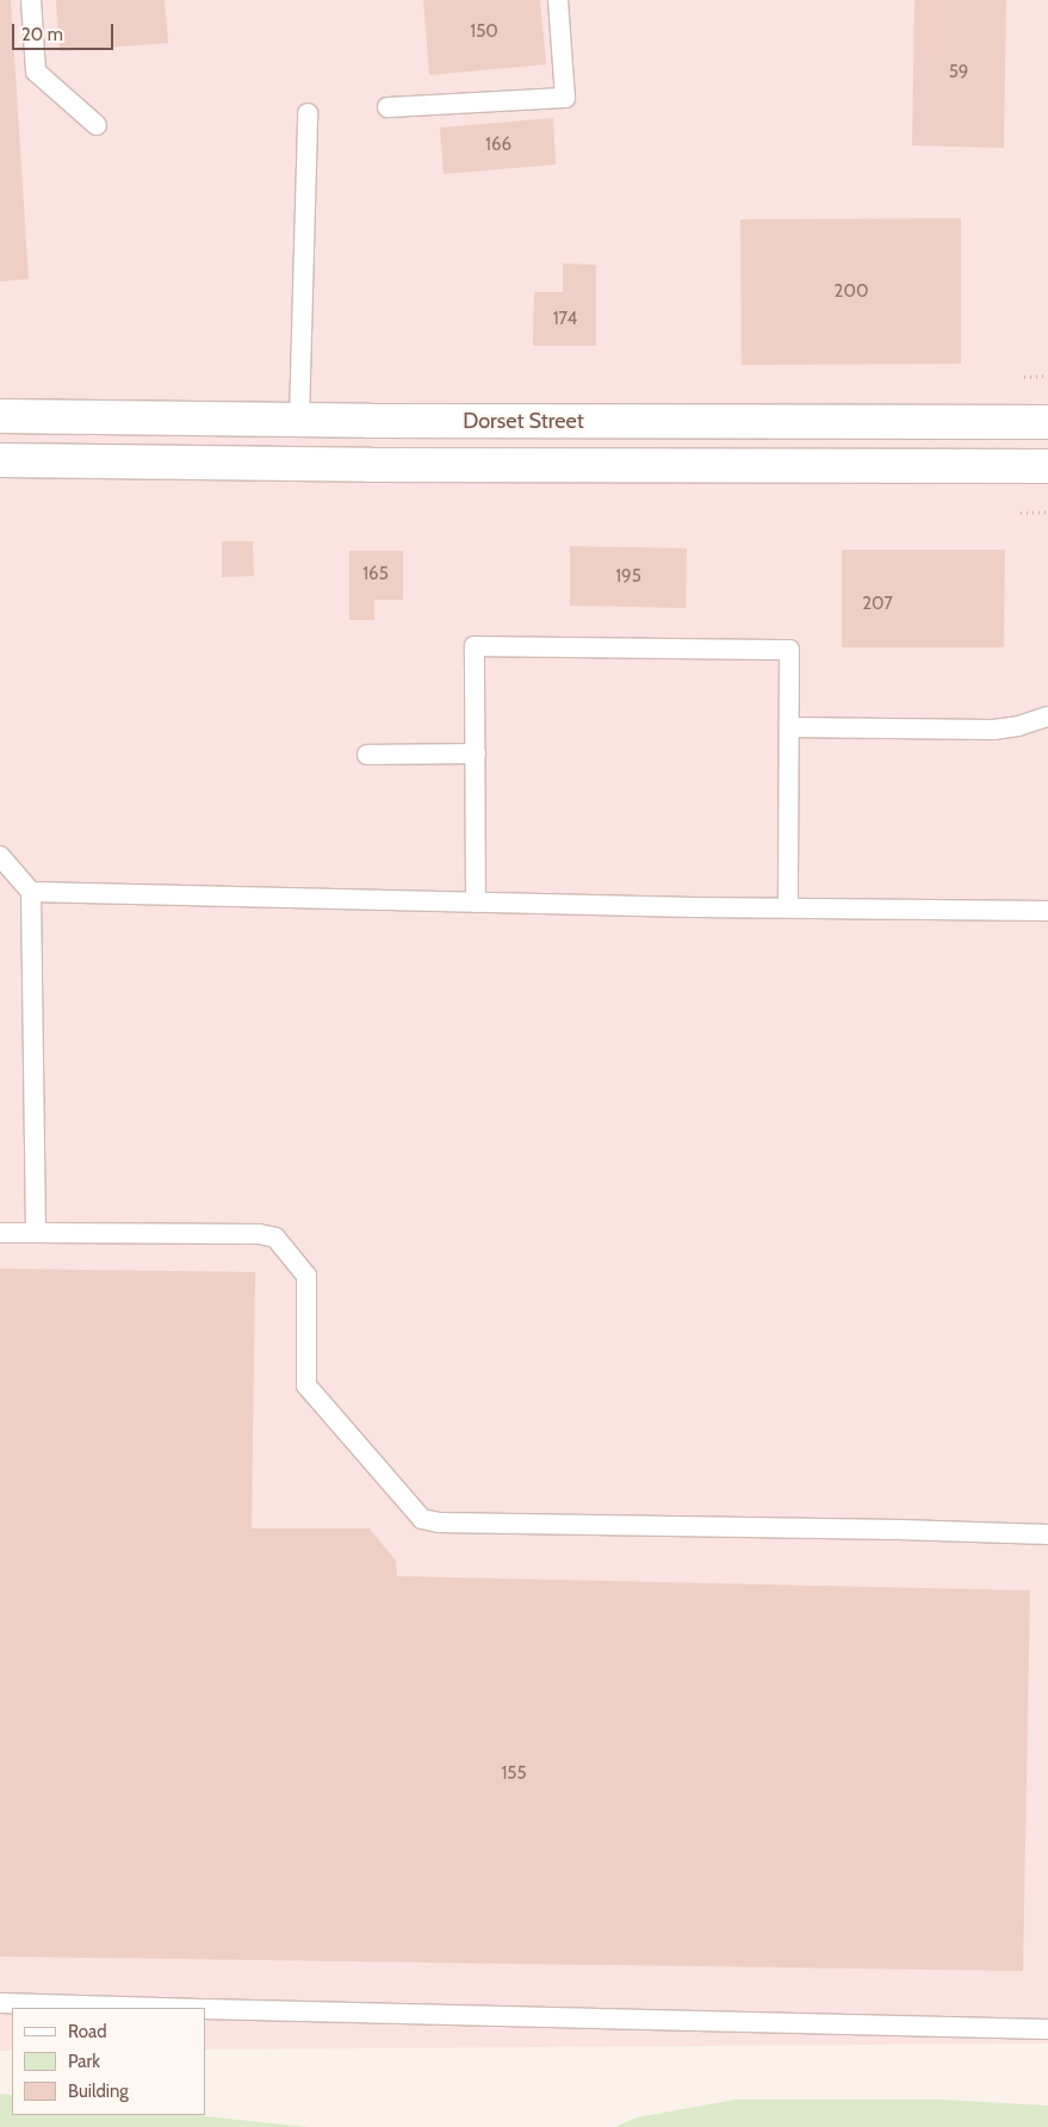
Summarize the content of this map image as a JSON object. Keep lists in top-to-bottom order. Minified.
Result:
{"streets":{"main road":["Dorset Street"]},"house_numbers":["150","59","166","200","174","165","195","207","155"],"legend":["Road","Park","Building"],"scale_bar":"20 m"}
